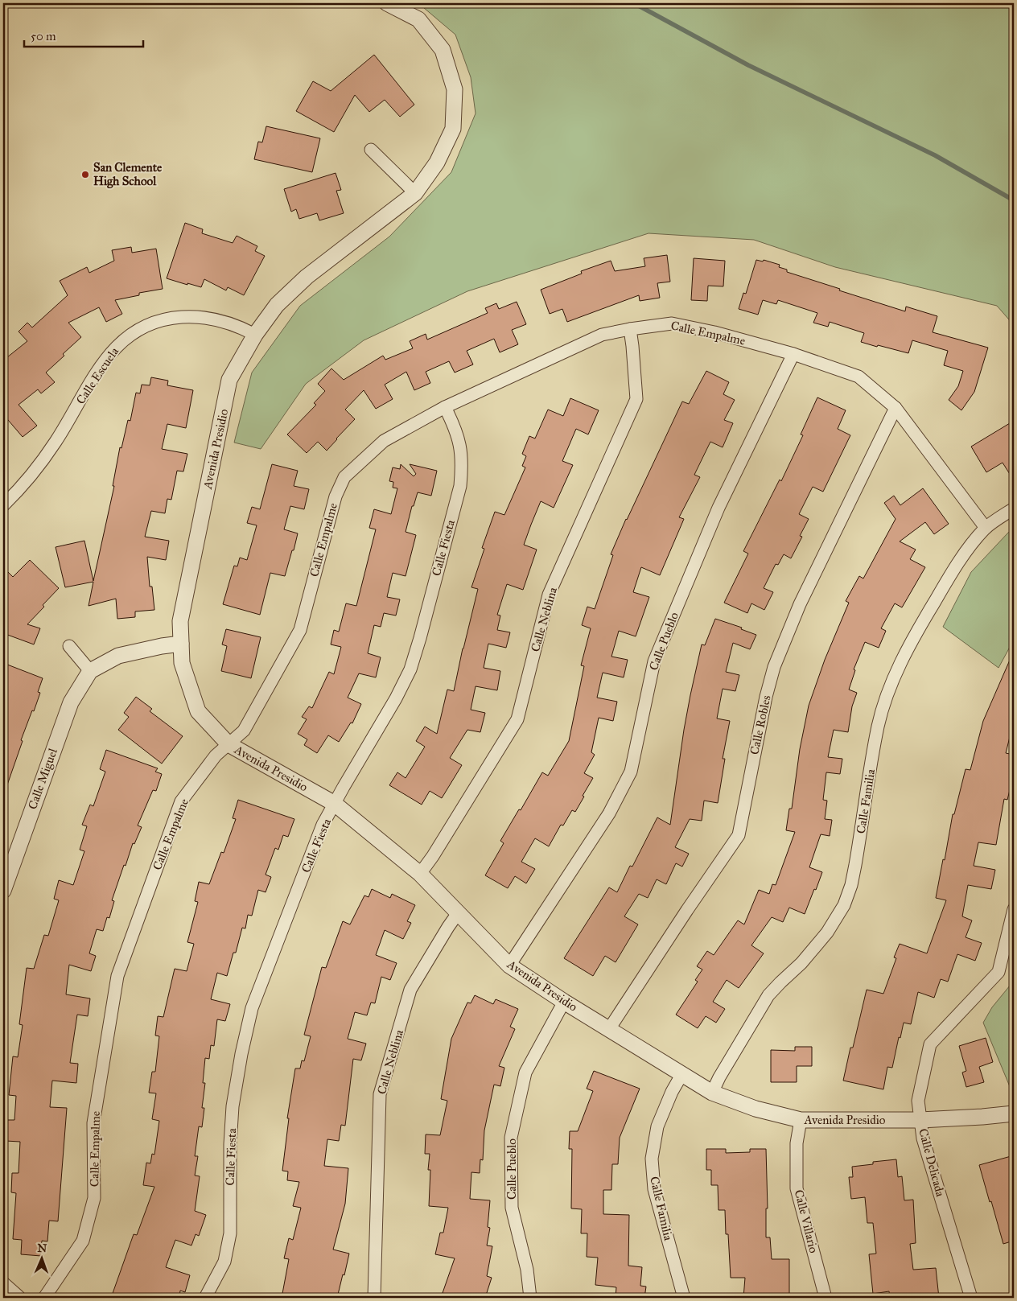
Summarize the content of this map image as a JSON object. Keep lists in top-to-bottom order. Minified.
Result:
{"streets":{"street":["Calle Empalme","Calle Escuela","Avenida Presidio","Calle Fiesta","Calle Neblina","Calle Pueblo","Calle Robles","Calle Miguel","Calle Familia","Calle Delicada","Calle Villario"]},"crossings":[["Calle Empalme","Avenida Presidio"],["Calle Empalme","Calle Fiesta"],["Calle Empalme","Calle Neblina"],["Calle Empalme","Calle Pueblo"],["Calle Empalme","Calle Robles"],["Calle Empalme","Calle Familia"],["Calle Escuela","Avenida Presidio"],["Avenida Presidio","Calle Fiesta"],["Avenida Presidio","Calle Neblina"],["Avenida Presidio","Calle Pueblo"],["Avenida Presidio","Calle Robles"],["Avenida Presidio","Calle Miguel"],["Avenida Presidio","Calle Familia"],["Avenida Presidio","Calle Delicada"],["Avenida Presidio","Calle Villario"]],"places":["San Clemente High School"],"scale_bar":"50 m","north":"top"}
